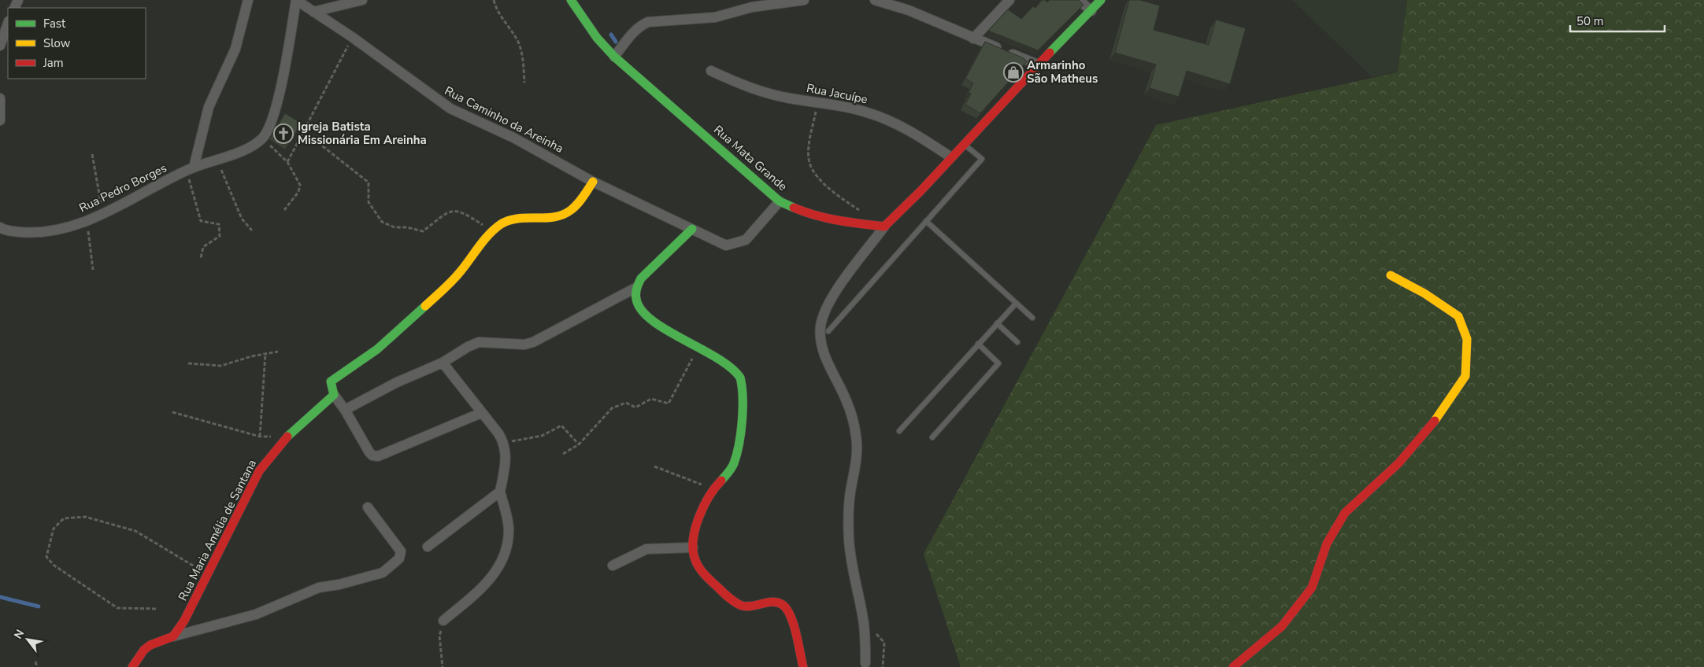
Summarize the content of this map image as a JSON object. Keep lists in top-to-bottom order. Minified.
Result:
{"streets":{"street":["Rua Jacuípe","Rua Caminho da Areinha","Rua Mata Grande","Rua Pedro Borges","Rua Maria Amélia de Santana"]},"crossings":[["Rua Caminho da Areinha","Rua Mata Grande"]],"places":{"shop":["Armarinho São Matheus"],"church":["Igreja Batista Missionária Em Areinha"]},"legend":["Fast","Slow","Jam"],"scale_bar":"50 m","north":"top left"}
